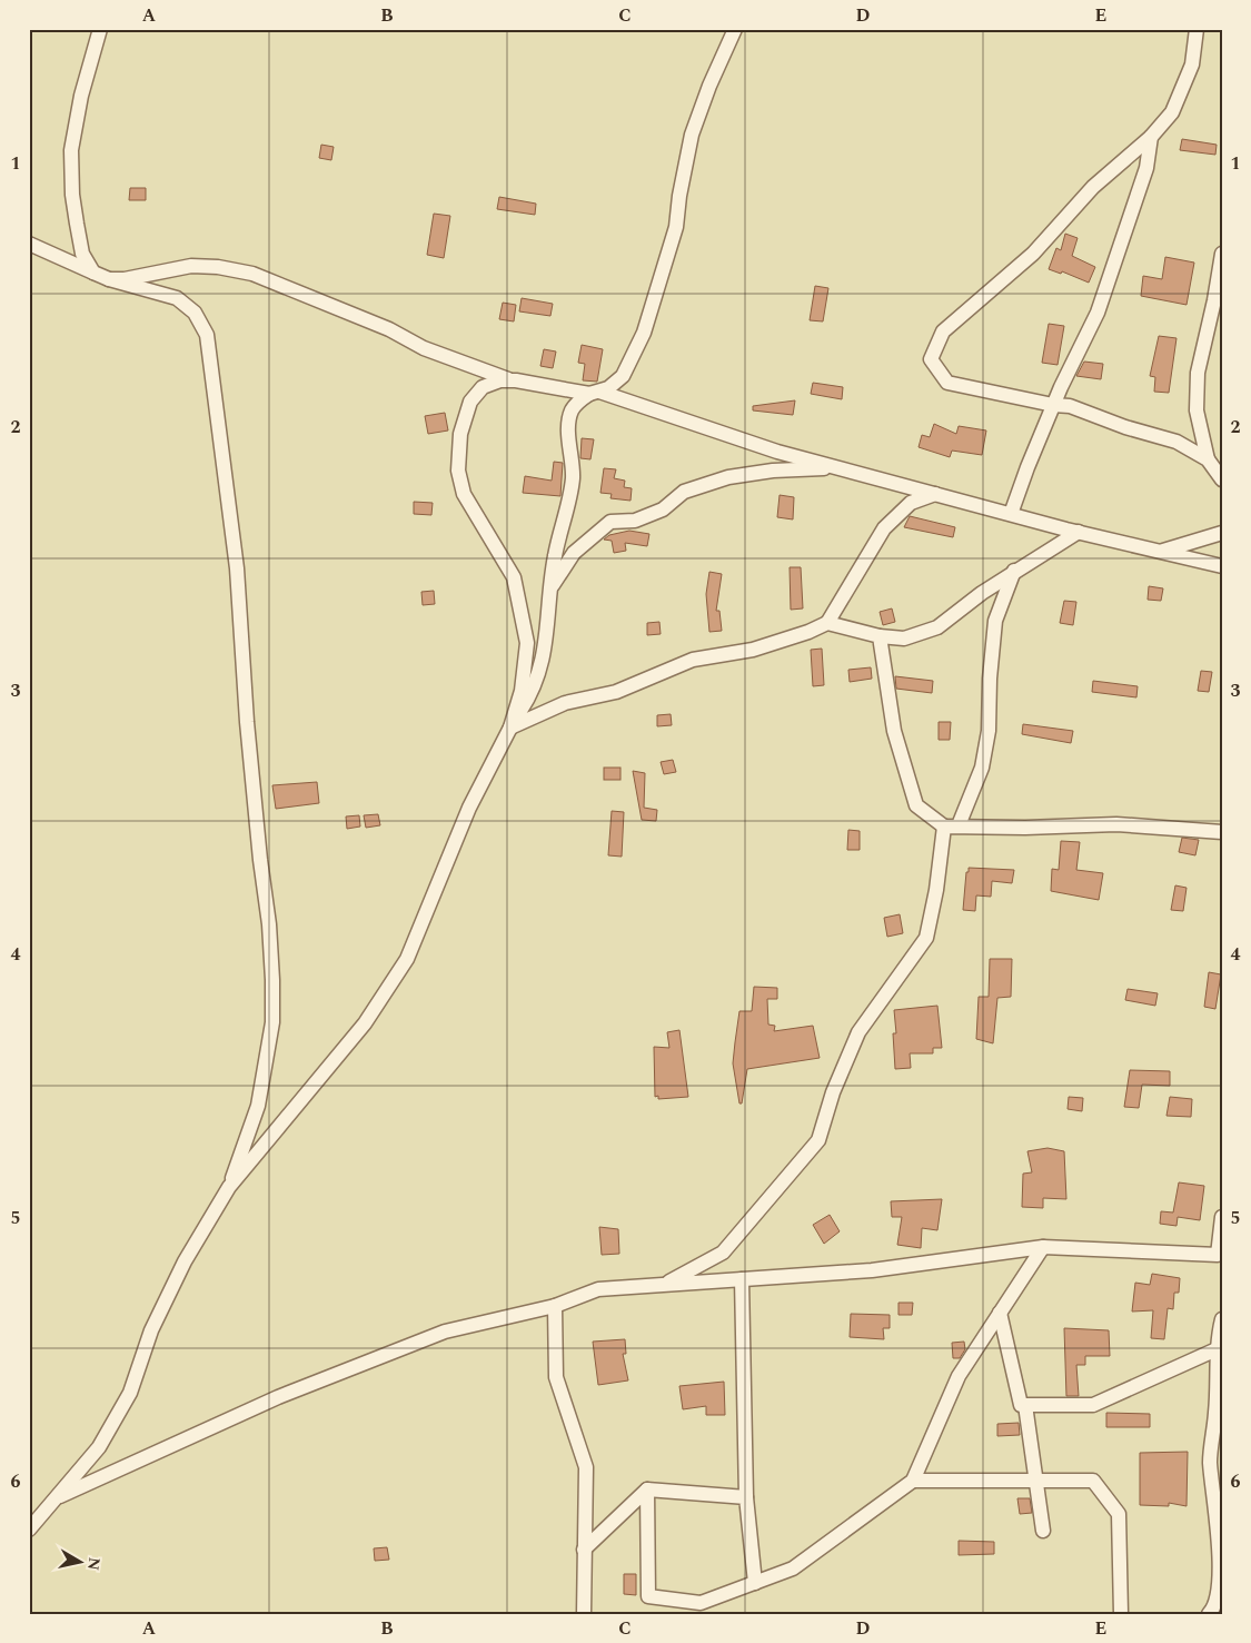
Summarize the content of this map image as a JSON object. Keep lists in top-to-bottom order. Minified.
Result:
{"north":"right","grid":{"columns":["A","B","C","D","E"],"rows":["1","2","3","4","5","6"]}}
